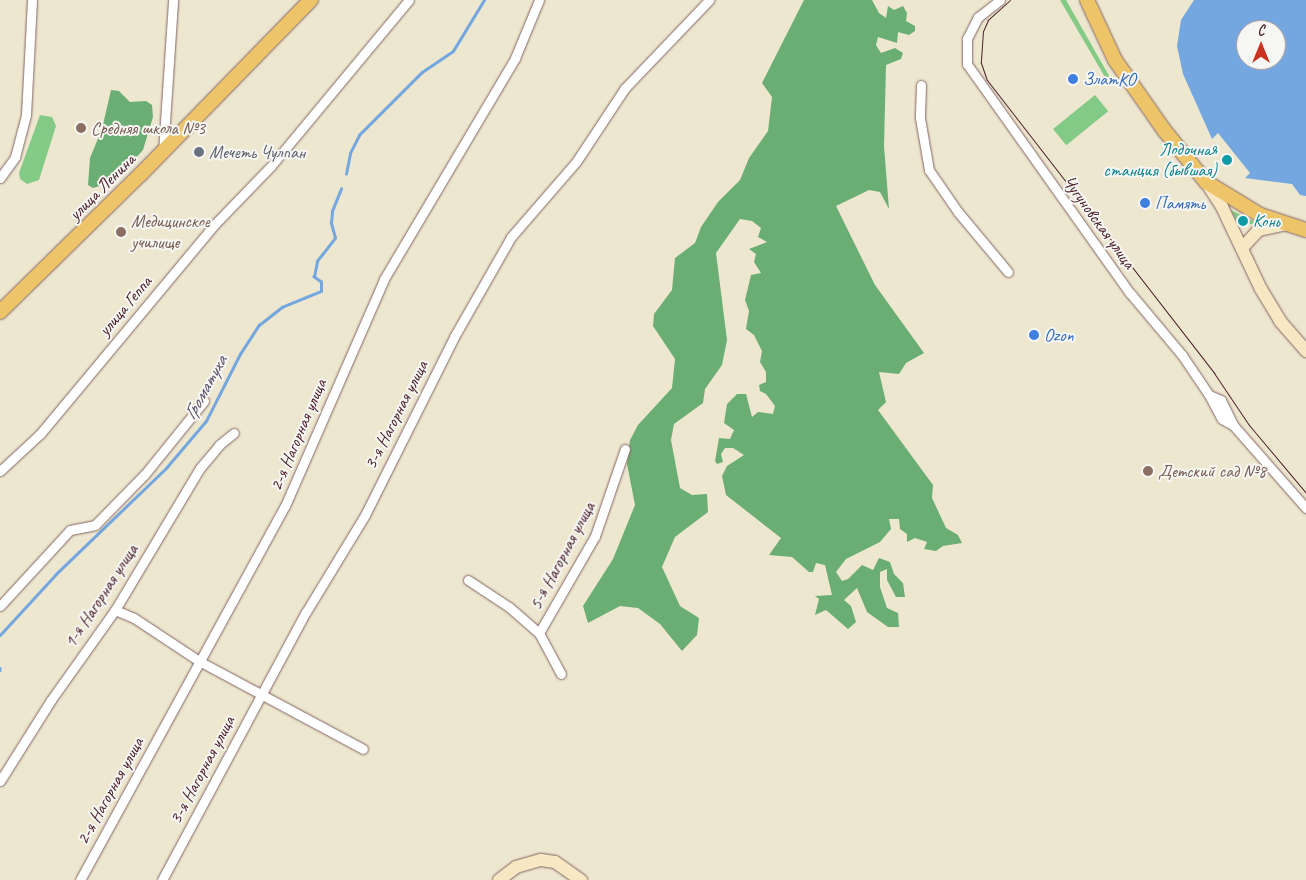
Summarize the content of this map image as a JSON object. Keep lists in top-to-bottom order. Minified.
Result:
{"streets":{"main road":["улица Ленина"],"street":["Чугуновская улица","улица Геппа","3-я Нагорная улица","2-я Нагорная улица","5-я Нагорная улица","1-я Нагорная улица"]},"water":["Громатуха"],"places":["ЗлатКО","Средняя школа №3","Мечеть Чулпан","Лодочная станция (бывшая)","Память","Конь","Медицинское училище","Ozon","Детский сад №8"],"north":"top"}
